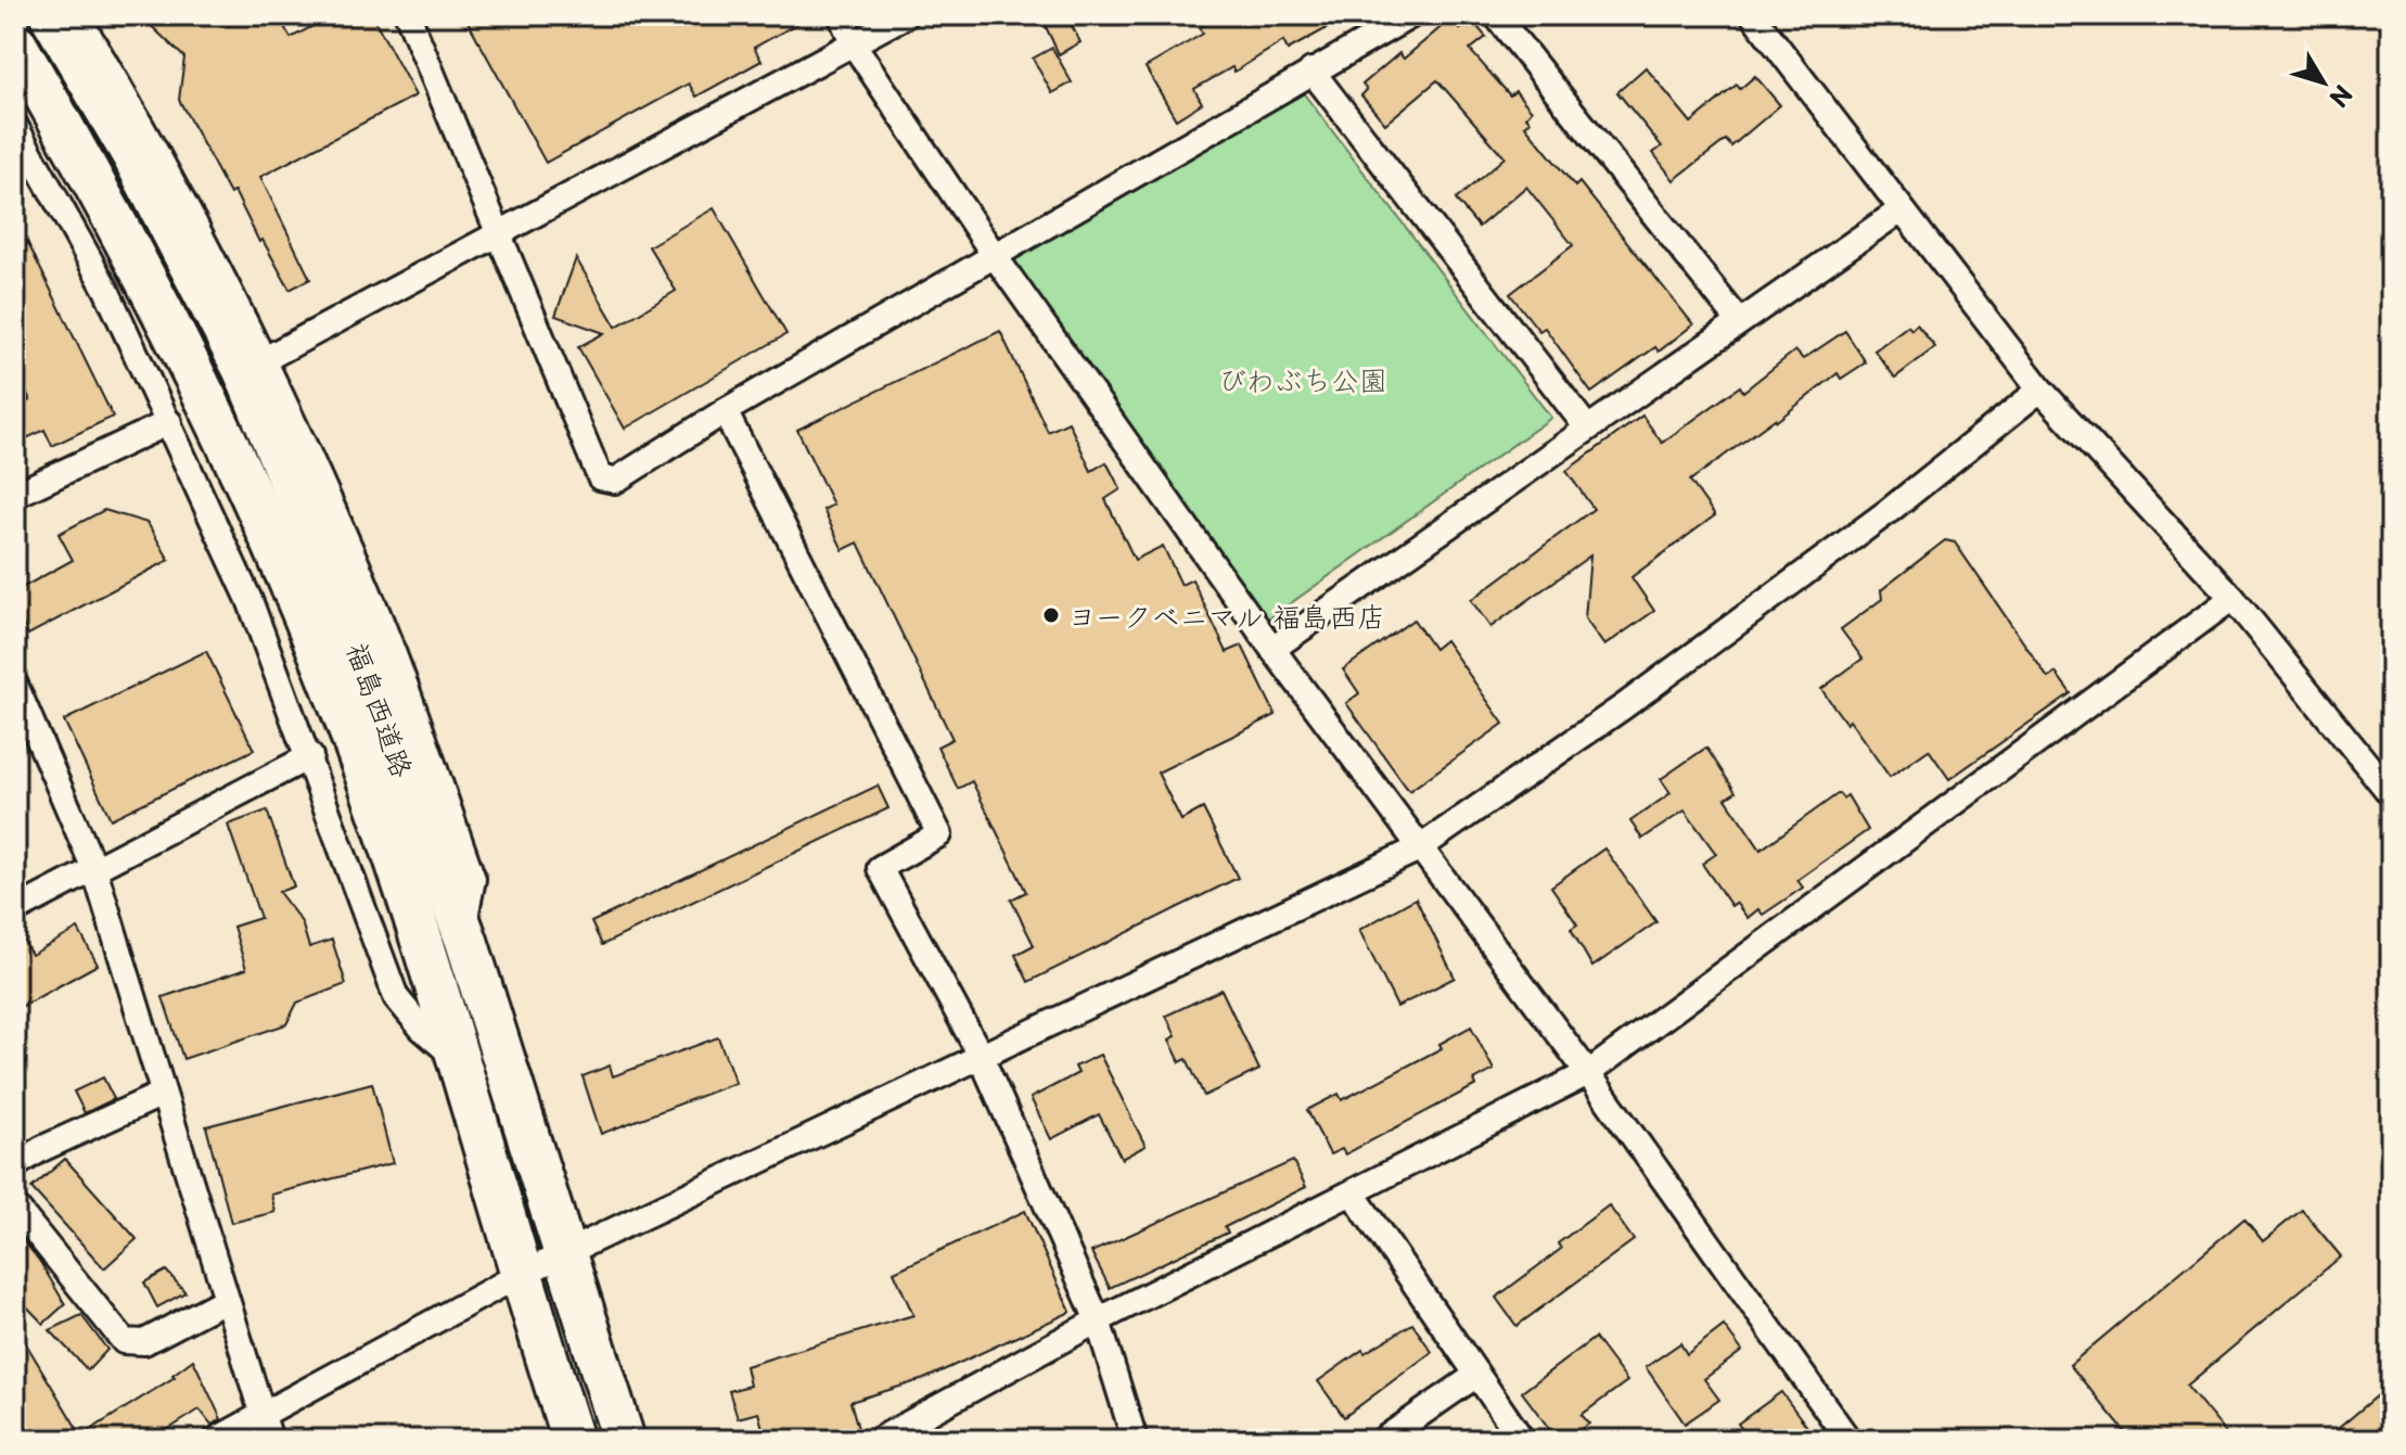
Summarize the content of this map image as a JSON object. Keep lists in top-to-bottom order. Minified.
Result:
{"streets":{"highway":["福島西道路"]},"parks":["びわぶち公園"],"places":["ヨークベニマル 福島西店"],"north":"bottom right"}
